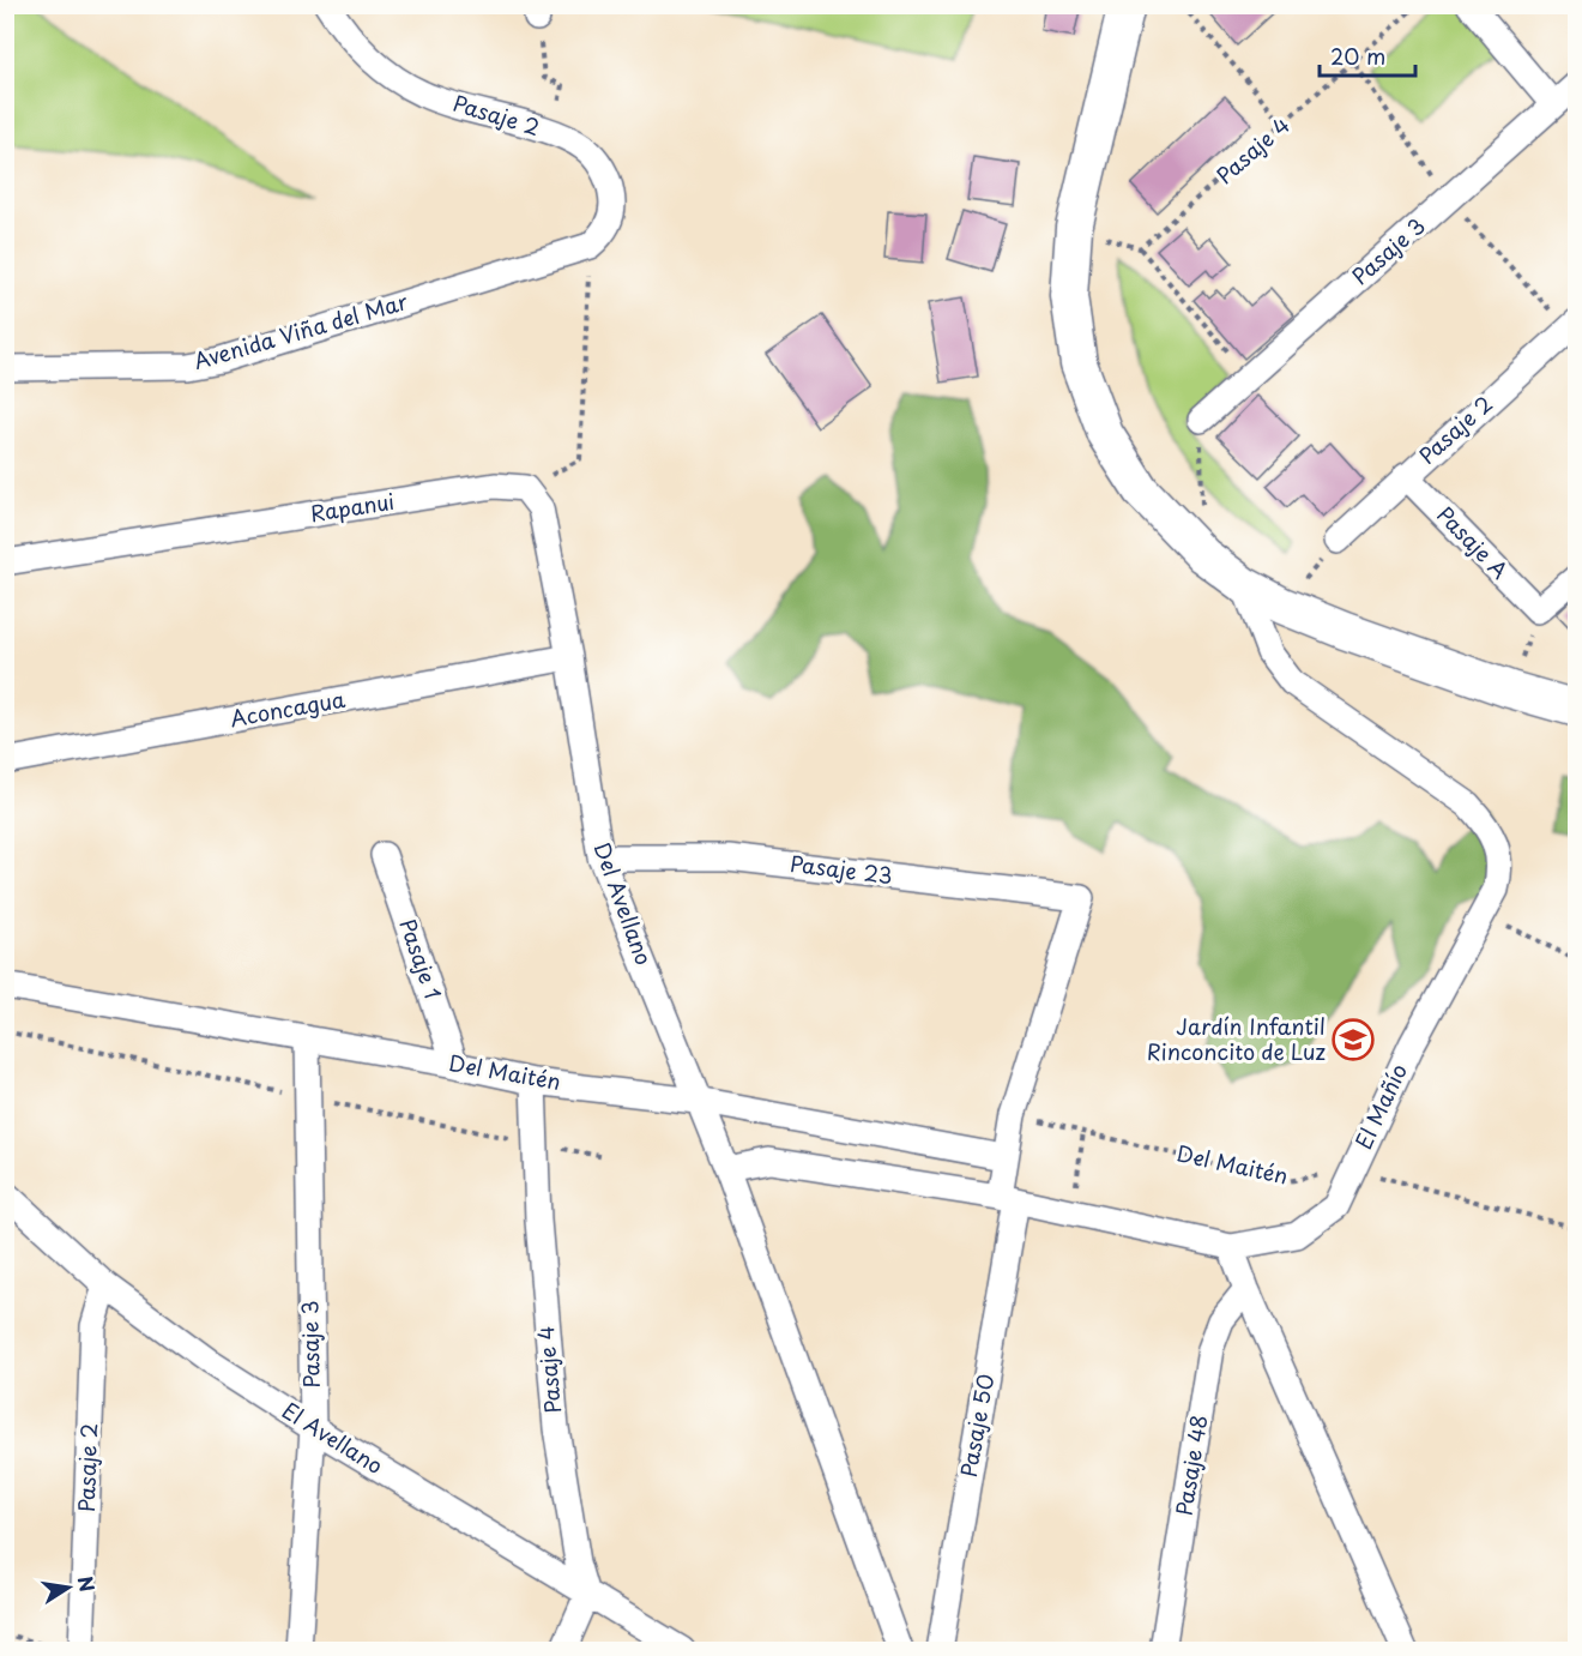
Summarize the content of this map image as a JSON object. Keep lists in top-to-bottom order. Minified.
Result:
{"streets":{"street":["Pasaje 2","Pasaje 4","Pasaje 3","Avenida Viña del Mar","Rapanui","Pasaje A","Aconcagua","Pasaje 23","Del Avellano","Pasaje 1","Del Maitén","El Mañío","Pasaje 50","El Avellano","Pasaje 48"]},"crossings":[["Pasaje 2","Avenida Viña del Mar"],["Pasaje 2","Pasaje A"],["Pasaje 2","El Avellano"],["Pasaje 4","Del Maitén"],["Pasaje 4","El Avellano"],["Pasaje 3","Del Maitén"],["Pasaje 3","El Avellano"],["Aconcagua","Del Avellano"],["Pasaje 23","Del Avellano"],["Pasaje 23","Pasaje 50"],["Del Avellano","Del Maitén"],["Pasaje 1","Del Maitén"],["Del Maitén","El Mañío"],["Del Maitén","Pasaje 50"]],"places":{"school or university":["Jardín Infantil Rinconcito de Luz"]},"scale_bar":"20 m","north":"right"}
